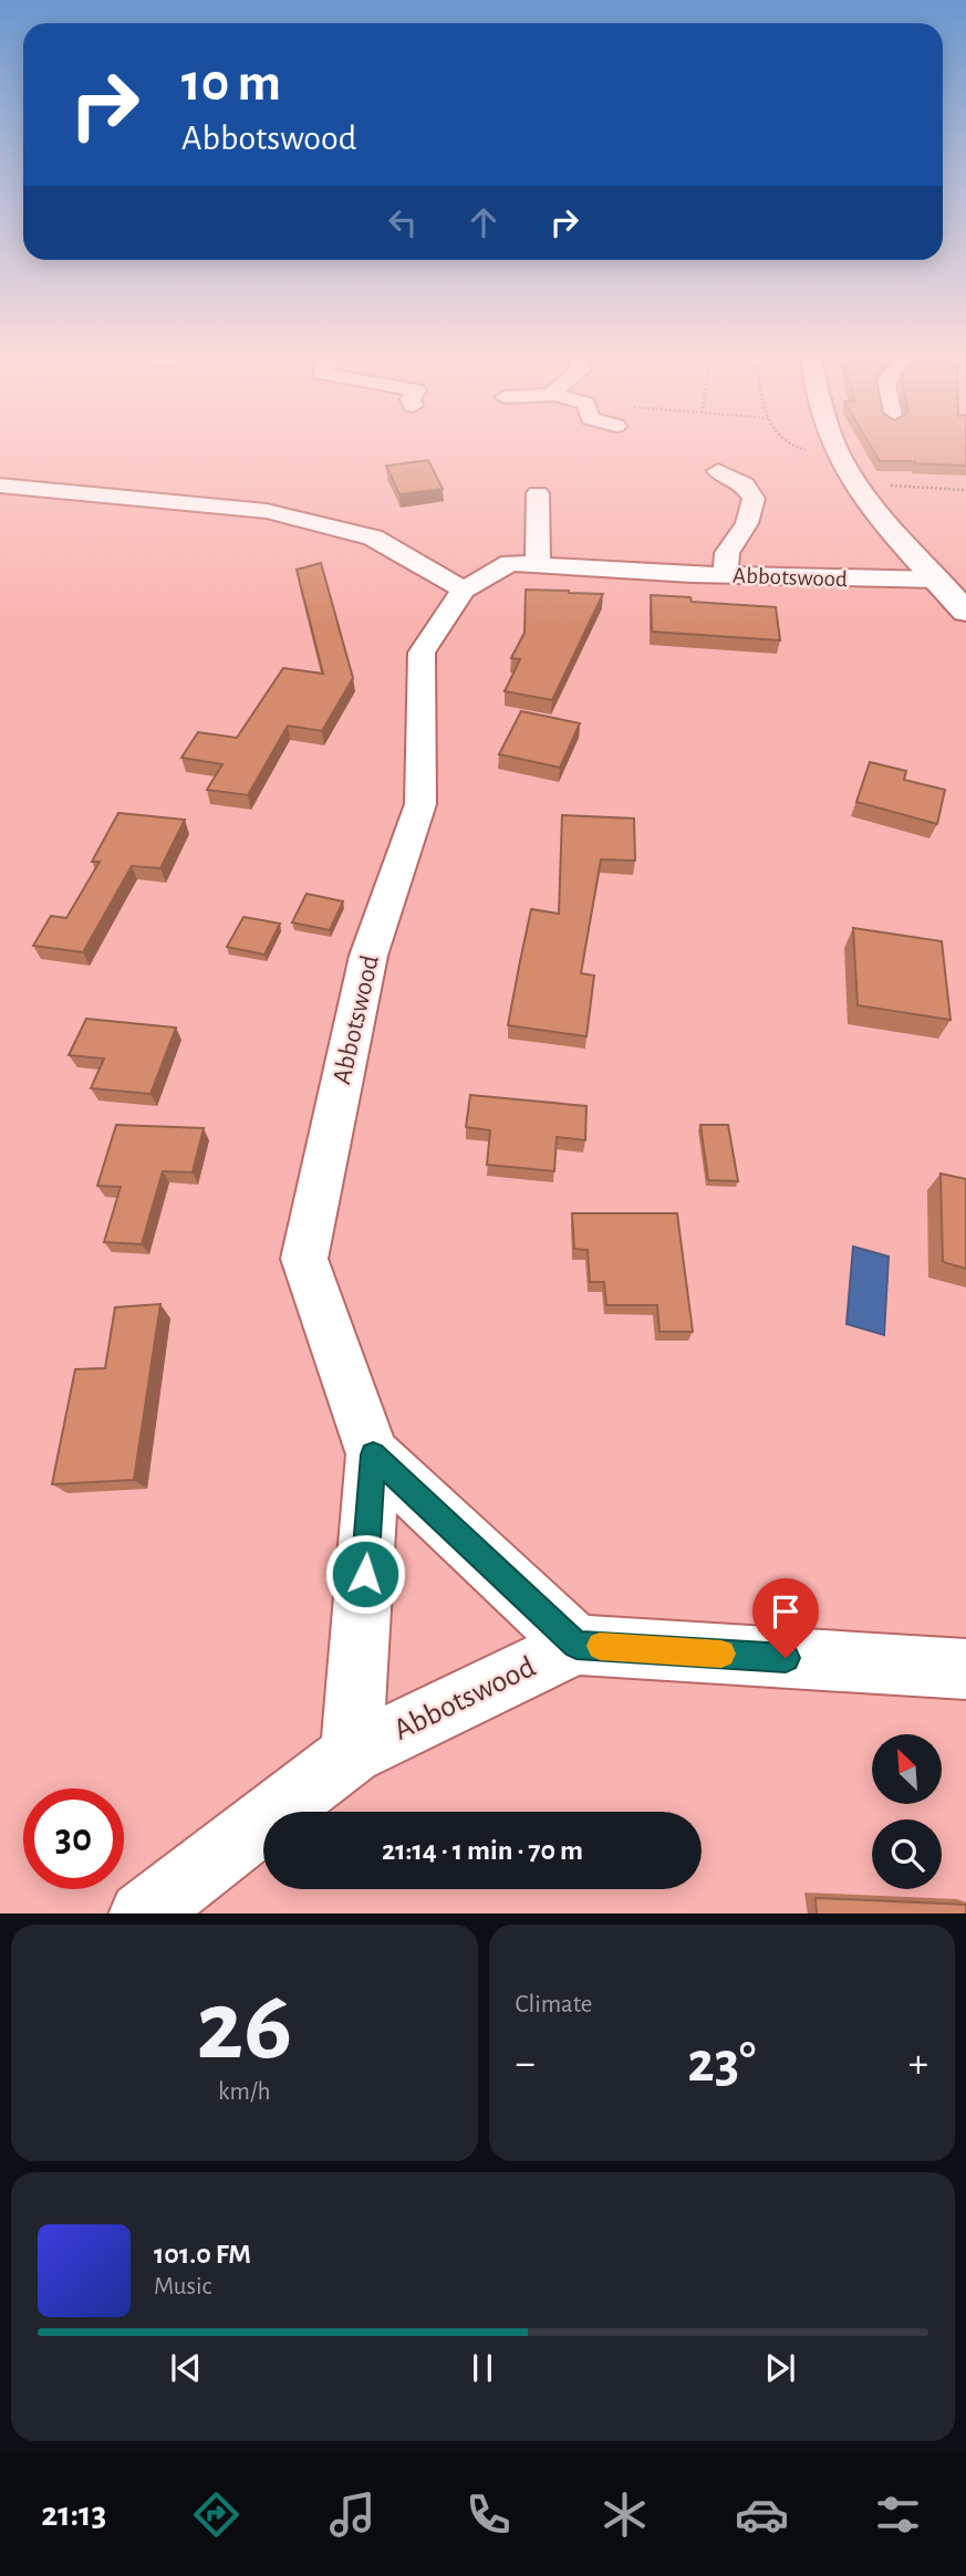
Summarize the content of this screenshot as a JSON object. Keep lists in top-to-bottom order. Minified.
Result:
{"streets":{"street":["Abbotswood"]},"north":"top left","page":{"turn":["10 m","Abbotswood"],"limit":"30","trip":"21:14 · 1 min · 70 m","tile":[["26","km/h"],"Climate"],"heat":["−","23°","+"],"song":["101.0 FM","Music"],"tabs":"21:13"}}
